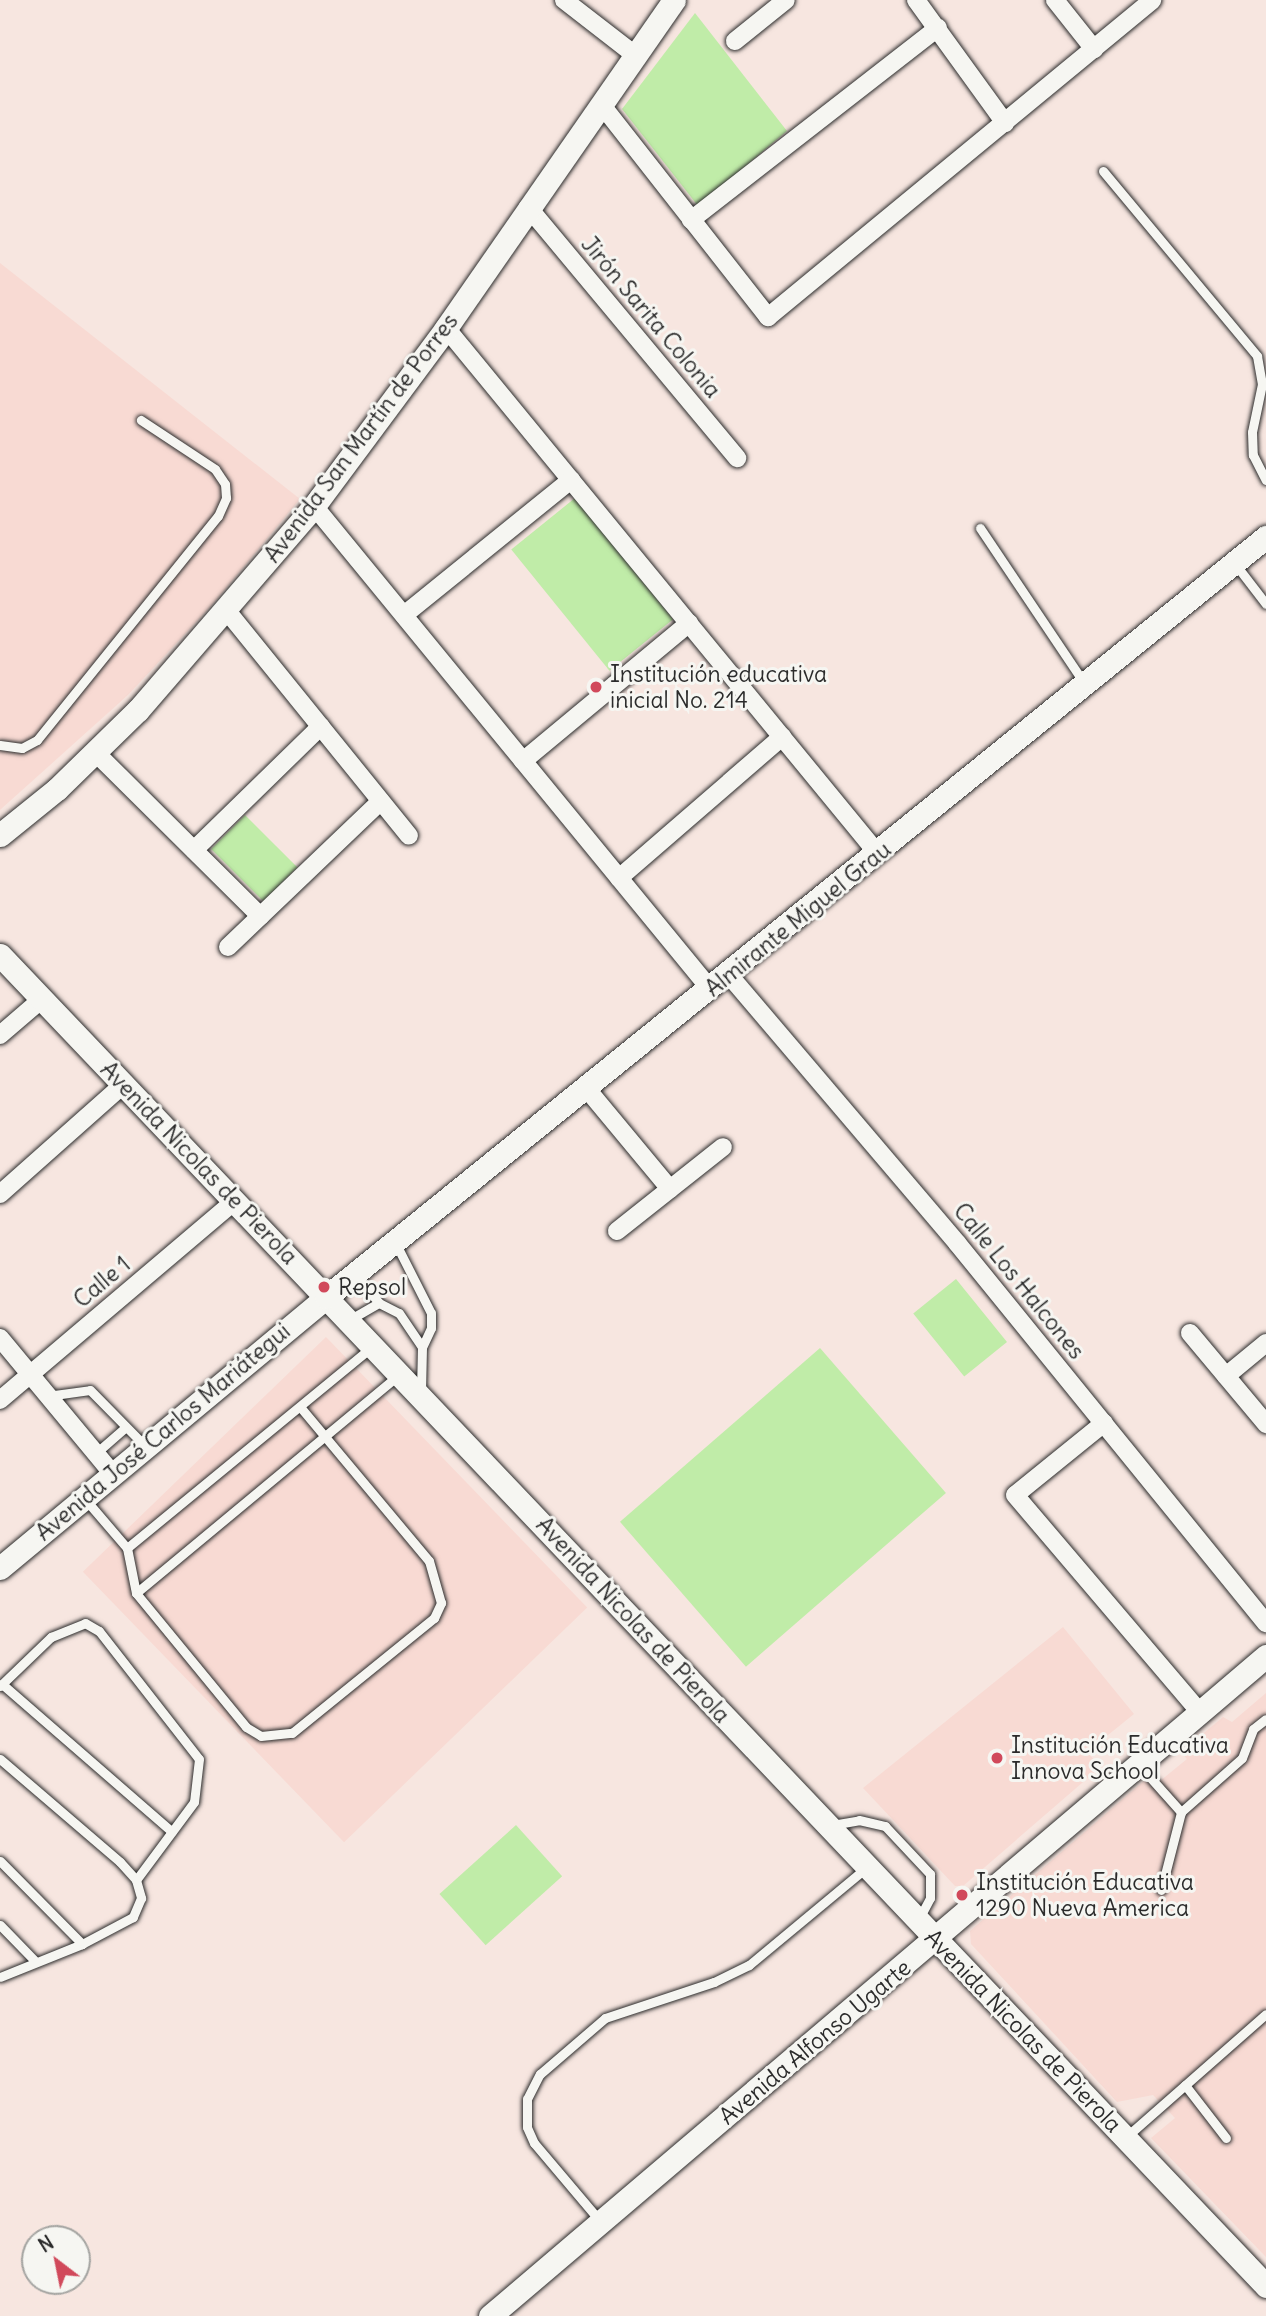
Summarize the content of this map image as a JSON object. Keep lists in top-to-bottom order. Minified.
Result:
{"streets":{"street":["Jirón Sarita Colonia","Avenida San Martín de Porres","Almirante Miguel Grau","Avenida Nicolas de Pierola","Calle Los Halcones","Calle 1","Avenida José Carlos Mariátegui","Avenida Alfonso Ugarte"]},"crossings":[["Jirón Sarita Colonia","Avenida San Martín de Porres"],["Almirante Miguel Grau","Avenida Nicolas de Pierola"],["Almirante Miguel Grau","Calle Los Halcones"],["Almirante Miguel Grau","Avenida José Carlos Mariátegui"],["Avenida Nicolas de Pierola","Calle 1"],["Avenida Nicolas de Pierola","Avenida José Carlos Mariátegui"],["Avenida Nicolas de Pierola","Avenida Alfonso Ugarte"]],"places":["Institución educativa inicial No. 214","Repsol","Institución Educativa Innova School","Institución Educativa 1290 Nueva America"],"north":"top left"}
